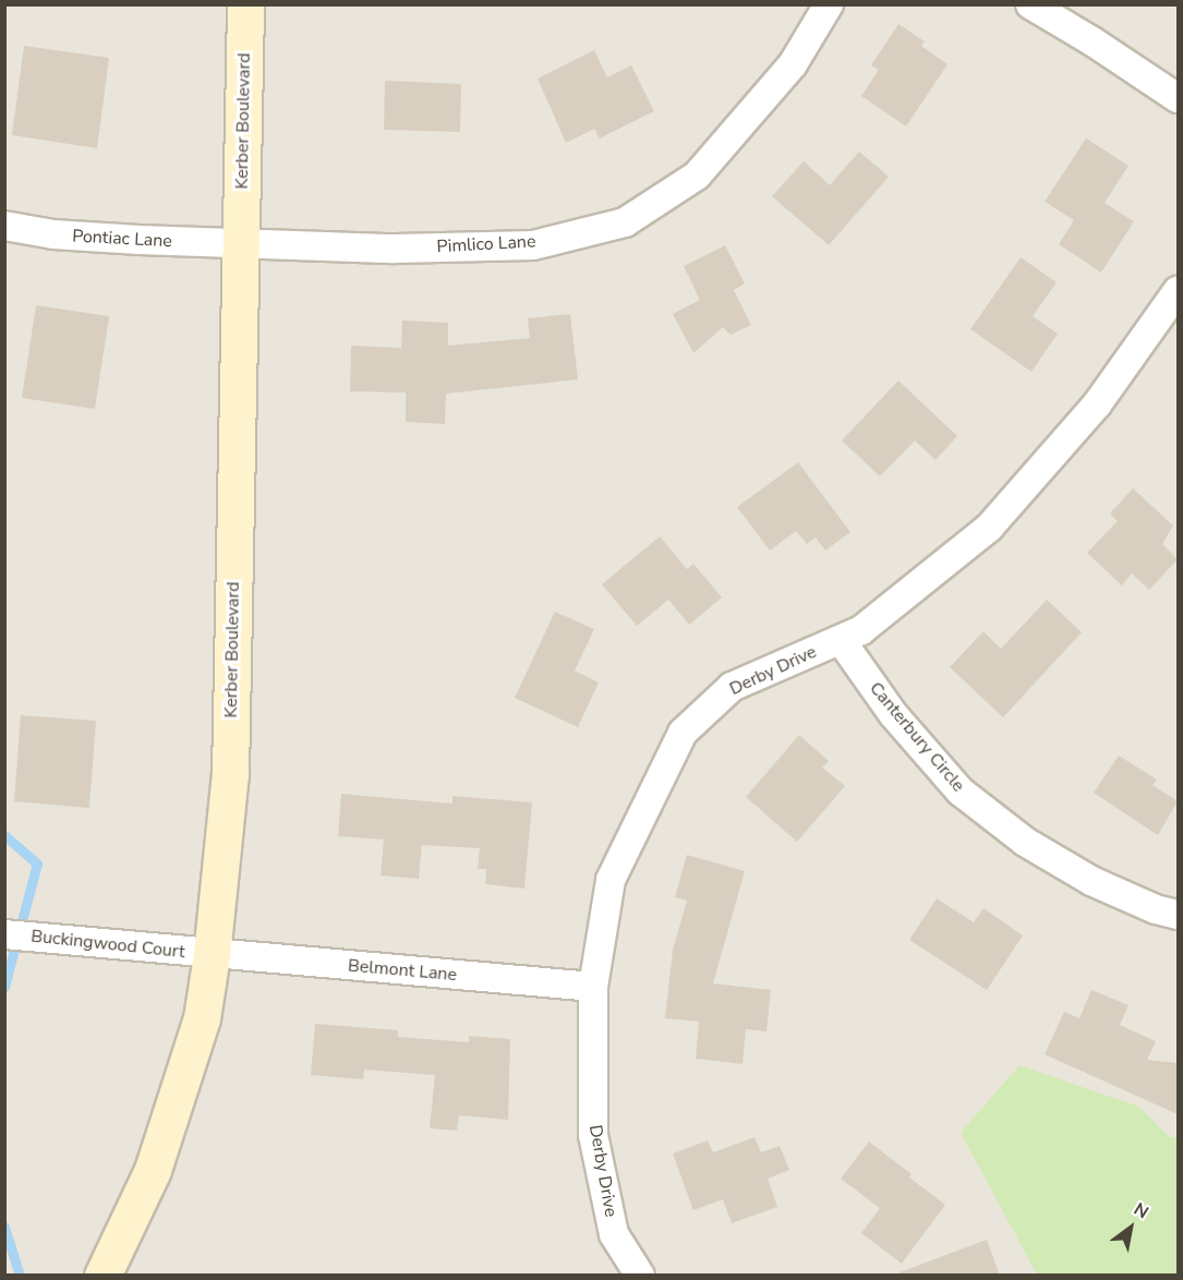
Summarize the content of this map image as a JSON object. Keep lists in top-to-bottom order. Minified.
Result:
{"streets":{"street":["Kerber Boulevard","Pontiac Lane","Pimlico Lane","Derby Drive","Canterbury Circle","Buckingwood Court","Belmont Lane"]},"crossings":[["Kerber Boulevard","Pontiac Lane"],["Kerber Boulevard","Pimlico Lane"],["Kerber Boulevard","Buckingwood Court"],["Kerber Boulevard","Belmont Lane"],["Pontiac Lane","Pimlico Lane"],["Derby Drive","Canterbury Circle"],["Derby Drive","Belmont Lane"],["Buckingwood Court","Belmont Lane"]],"north":"top right"}
